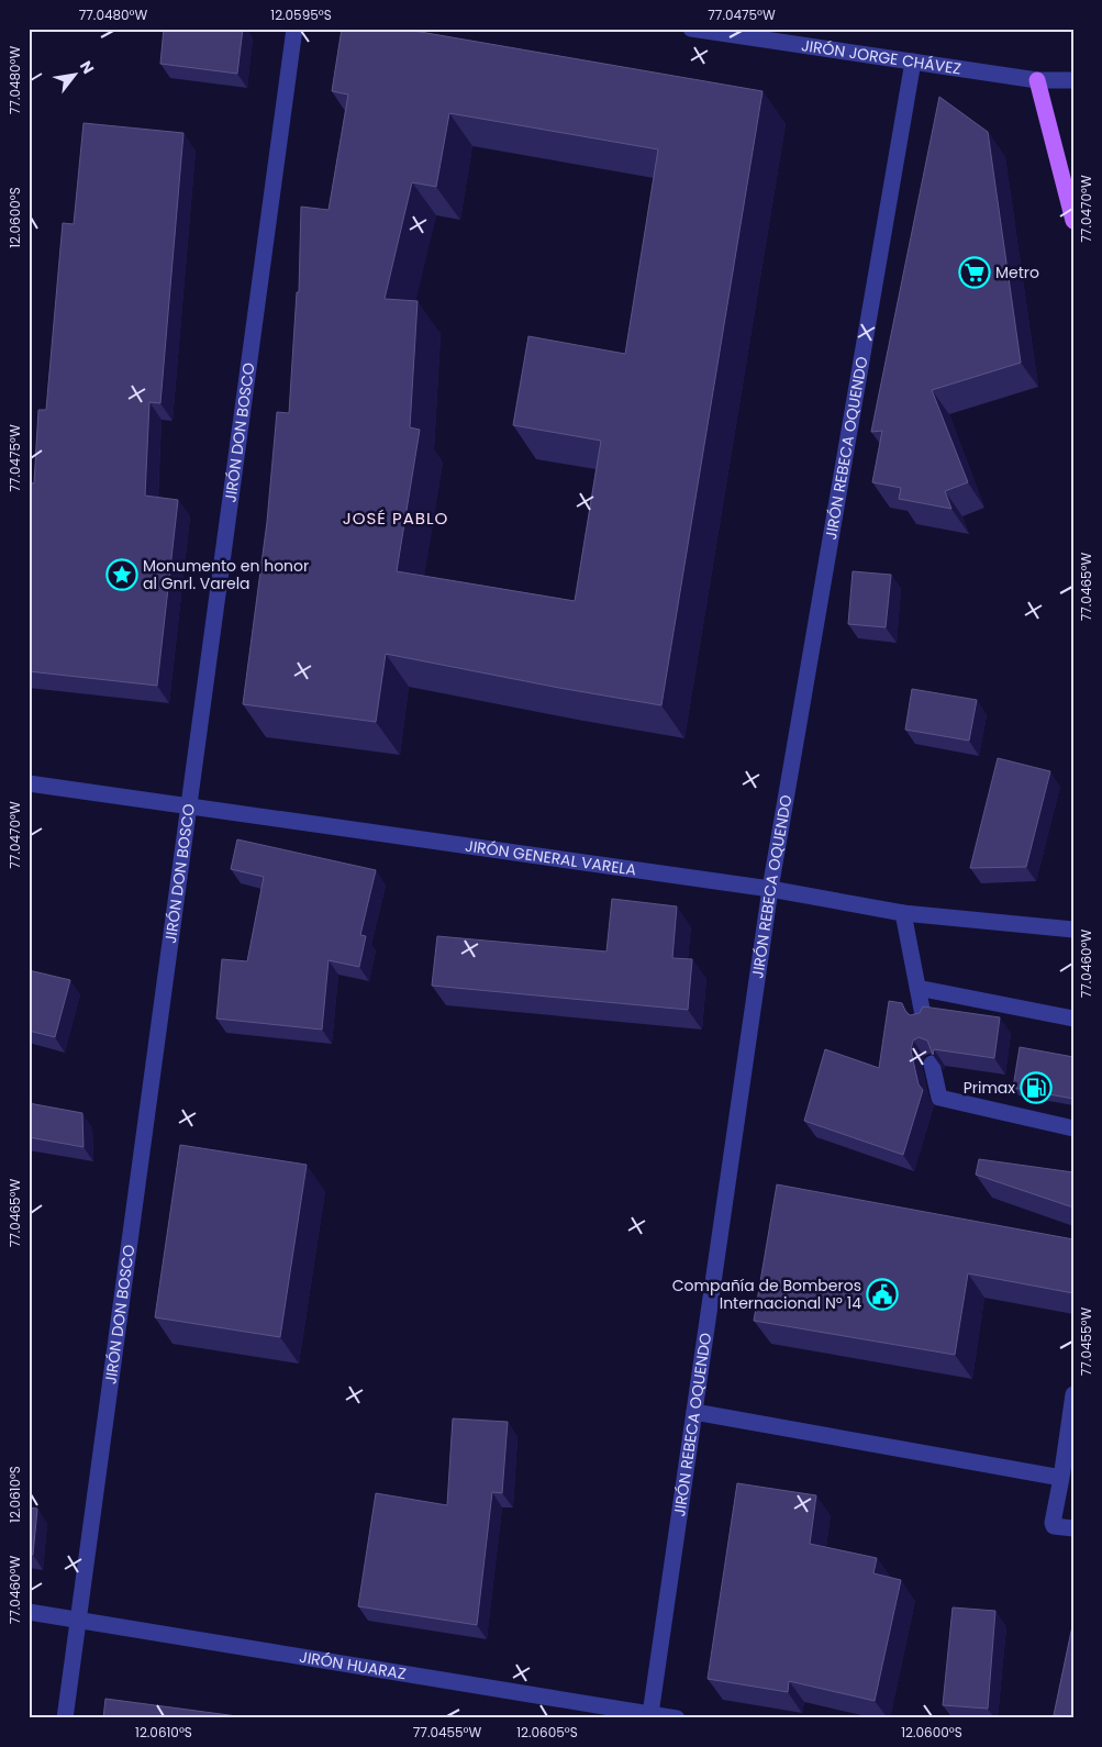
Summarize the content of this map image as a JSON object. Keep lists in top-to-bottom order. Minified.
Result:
{"streets":{"street":["JIRÓN JORGE CHÁVEZ","JIRÓN DON BOSCO","JIRÓN REBECA OQUENDO","JIRÓN GENERAL VARELA","JIRÓN HUARAZ"]},"crossings":[["JIRÓN JORGE CHÁVEZ","JIRÓN REBECA OQUENDO"],["JIRÓN DON BOSCO","JIRÓN GENERAL VARELA"],["JIRÓN DON BOSCO","JIRÓN HUARAZ"],["JIRÓN REBECA OQUENDO","JIRÓN GENERAL VARELA"],["JIRÓN REBECA OQUENDO","JIRÓN HUARAZ"]],"districts":["JOSÉ PABLO"],"places":{"supermarket":["Metro"],"place":["Monumento en honor al Gnrl. Varela"],"fuel station":["Primax"],"public building":["Compañía de Bomberos Internacional Nº 14"]},"north":"top right","coordinates":["77.0480°W","12.0595°S","77.0475°W","77.0470°W","12.0600°S","77.0465°W","77.0460°W","77.0455°W","12.0610°S","12.0605°S"]}
